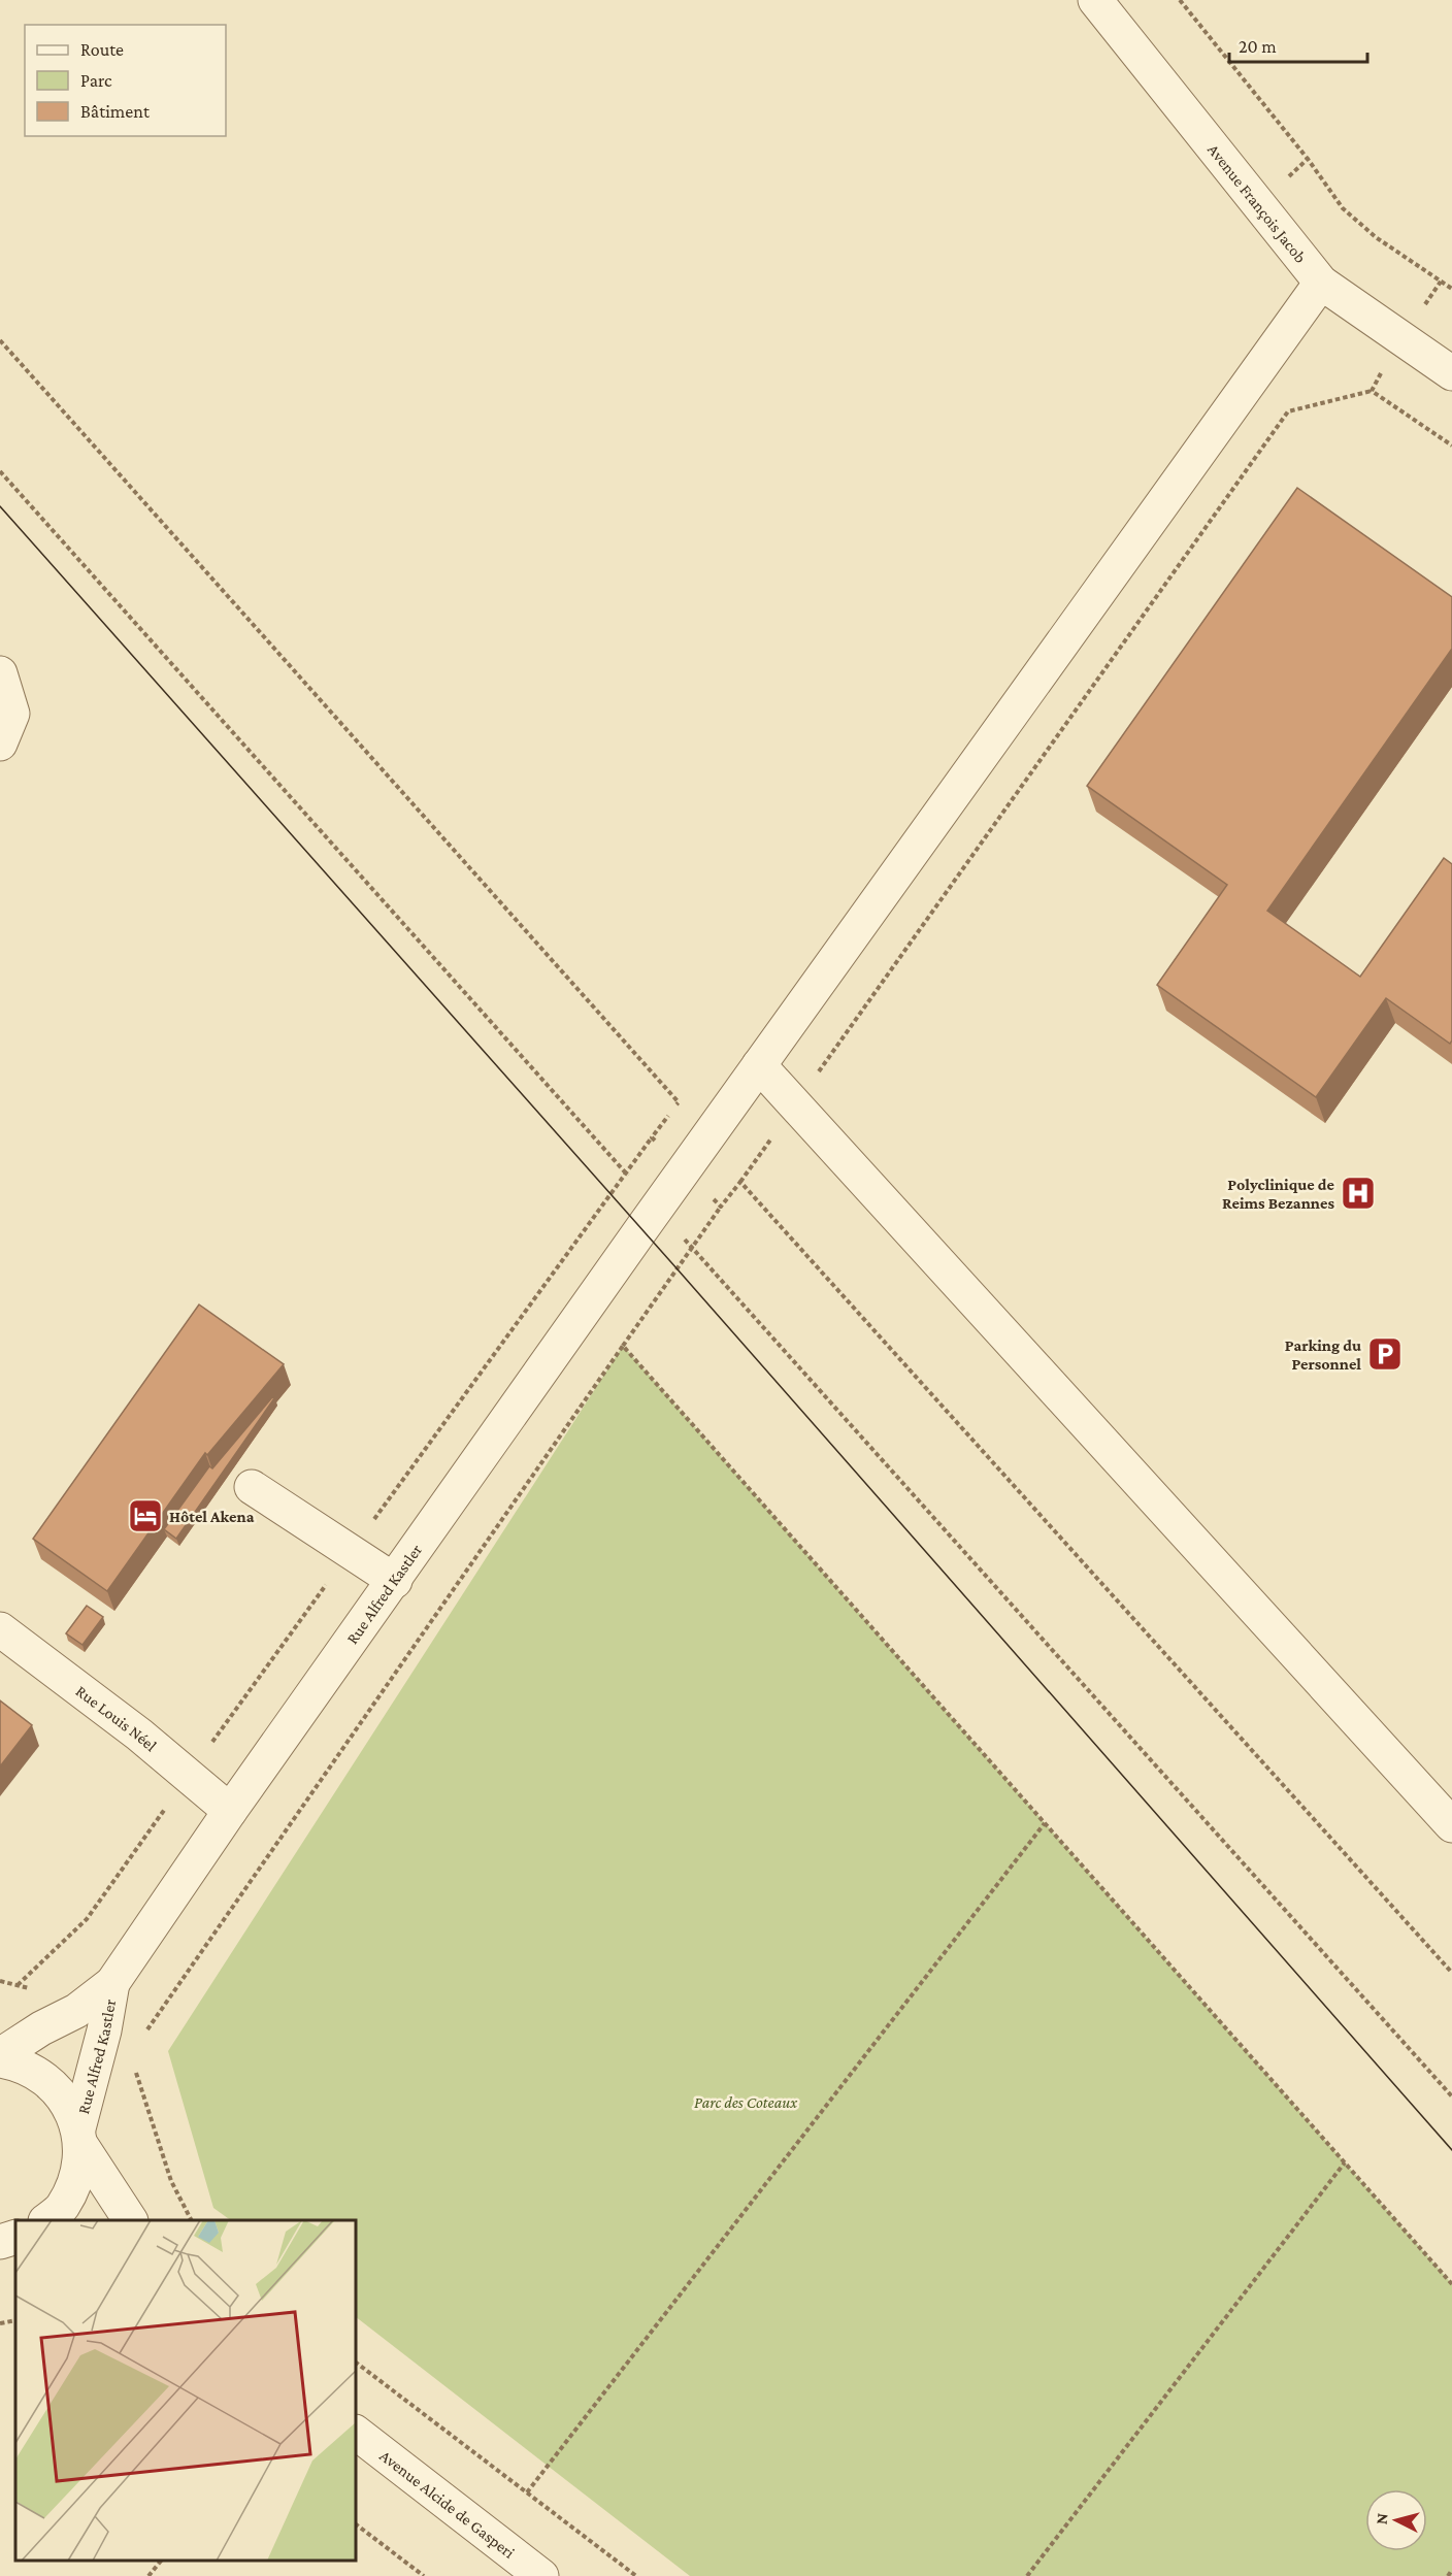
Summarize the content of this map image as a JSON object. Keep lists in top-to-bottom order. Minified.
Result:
{"streets":{"street":["Avenue François Jacob","Rue Alfred Kastler","Rue Louis Néel","Avenue Alcide de Gasperi"]},"crossings":[["Avenue François Jacob","Rue Alfred Kastler"],["Rue Alfred Kastler","Rue Louis Néel"]],"parks":["Parc des Coteaux"],"places":{"hospital":["Polyclinique de Reims Bezannes"],"parking":["Parking du Personnel"],"hotel":["Hôtel Akena"]},"legend":["Route","Parc","Bâtiment"],"scale_bar":"20 m","north":"left"}
